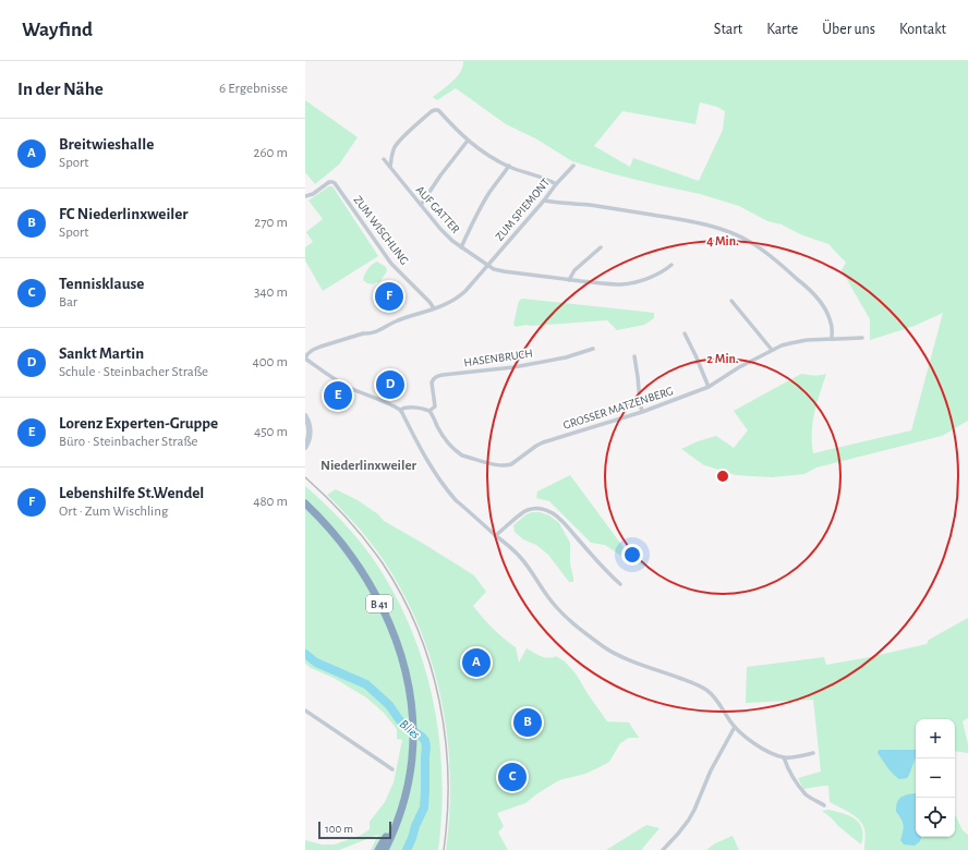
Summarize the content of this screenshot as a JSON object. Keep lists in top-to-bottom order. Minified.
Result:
{"streets":{"highway":["B 41"],"street":["AUF GATTER","ZUM SPIEMONT","ZUM WISCHLING","HASENBRUCH","GROSSER MATZENBERG"]},"crossings":[["AUF GATTER","ZUM SPIEMONT"],["ZUM SPIEMONT","ZUM WISCHLING"],["HASENBRUCH","GROSSER MATZENBERG"]],"districts":["Niederlinxweiler"],"water":["Blies"],"scale_bar":"100 m","page":{"header":"Wayfind","nav":["Start","Karte","Über uns","Kontakt"],"heading":["In der Nähe","6 Ergebnisse"],"list":[{"mark":"A","name":"Breitwieshalle","note":"Sport","value":"260 m"},{"mark":"B","name":"FC Niederlinxweiler","note":"Sport","value":"270 m"},{"mark":"C","name":"Tennisklause","note":"Bar","value":"340 m"},{"mark":"D","name":"Sankt Martin","note":"Schule · Steinbacher Straße","value":"400 m"},{"mark":"E","name":"Lorenz Experten-Gruppe","note":"Büro · Steinbacher Straße","value":"450 m"},{"mark":"F","name":"Lebenshilfe St.Wendel","note":"Ort · Zum Wischling","value":"480 m"}],"pins":["F","D","E","A","B","C"],"map_buttons":["+","−"],"scale":"100 m"},"rings":["4 Min.","2 Min."]}
